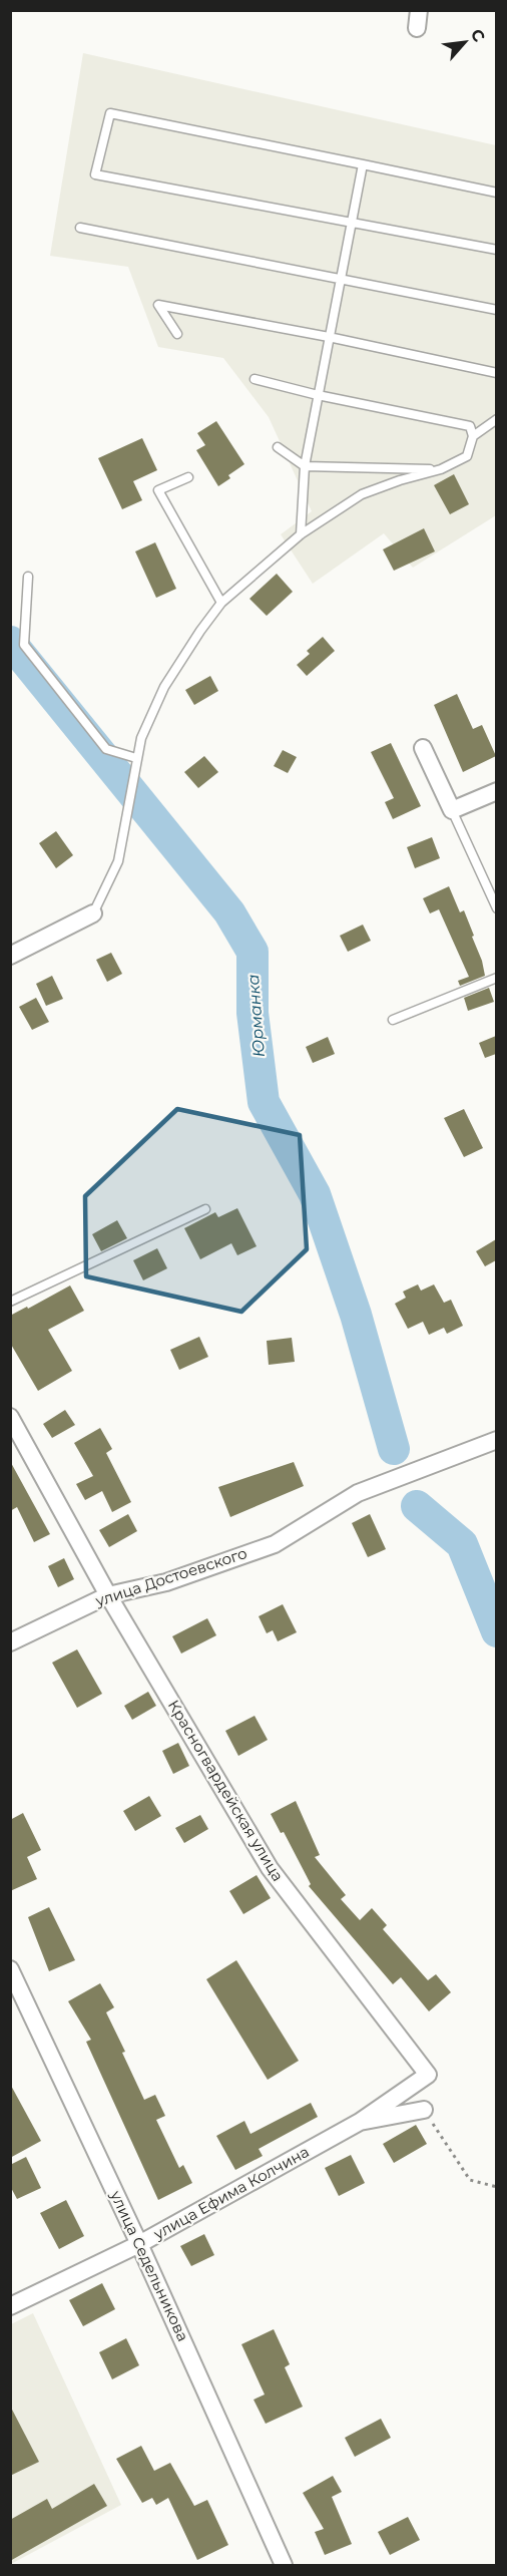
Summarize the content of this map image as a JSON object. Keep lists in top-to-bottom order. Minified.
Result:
{"streets":{"street":["улица Достоевского","Красногвардейская улица","улица Ефима Колчина","улица Седельникова"]},"crossings":[["улица Достоевского","Красногвардейская улица"],["Красногвардейская улица","улица Ефима Колчина"],["улица Ефима Колчина","улица Седельникова"]],"water":["Юрманка"],"north":"top right"}
